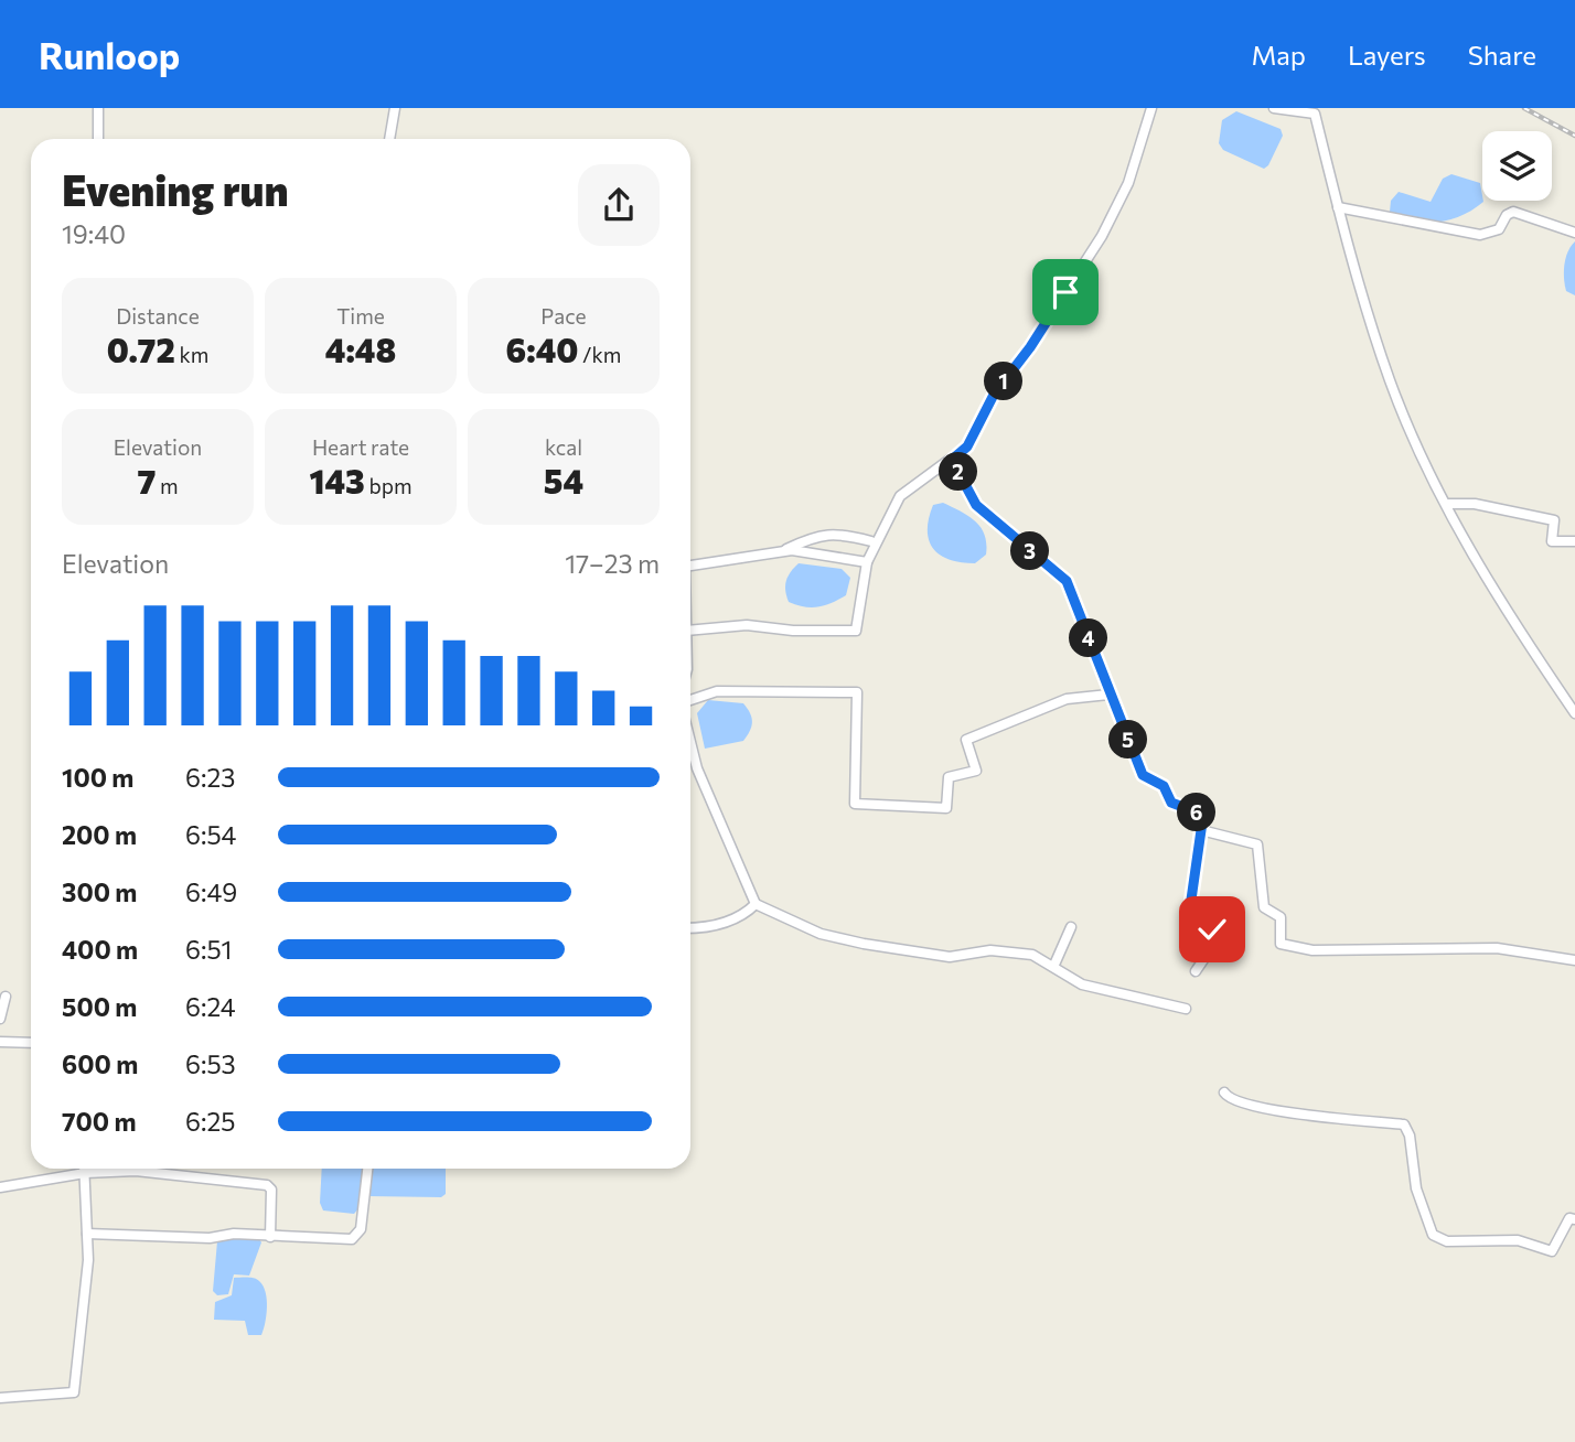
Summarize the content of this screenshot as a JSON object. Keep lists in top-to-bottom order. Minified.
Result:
{"page":{"header":"Runloop","nav":["Map","Layers","Share"],"heading":["Evening run","19:40"],"stats":[["Distance","0.72 km"],["Time","4:48"],["Pace","6:40 /km"],["Elevation","7 m"],["Heart rate","143 bpm"],["kcal","54"]],"pins":["1","2","3","4","5","6"],"chart":["Elevation","17–23 m"],"list":[{"name":"100 m","note":"6:23"},{"name":"200 m","note":"6:54"},{"name":"300 m","note":"6:49"},{"name":"400 m","note":"6:51"},{"name":"500 m","note":"6:24"},{"name":"600 m","note":"6:53"},{"name":"700 m","note":"6:25"}]}}
